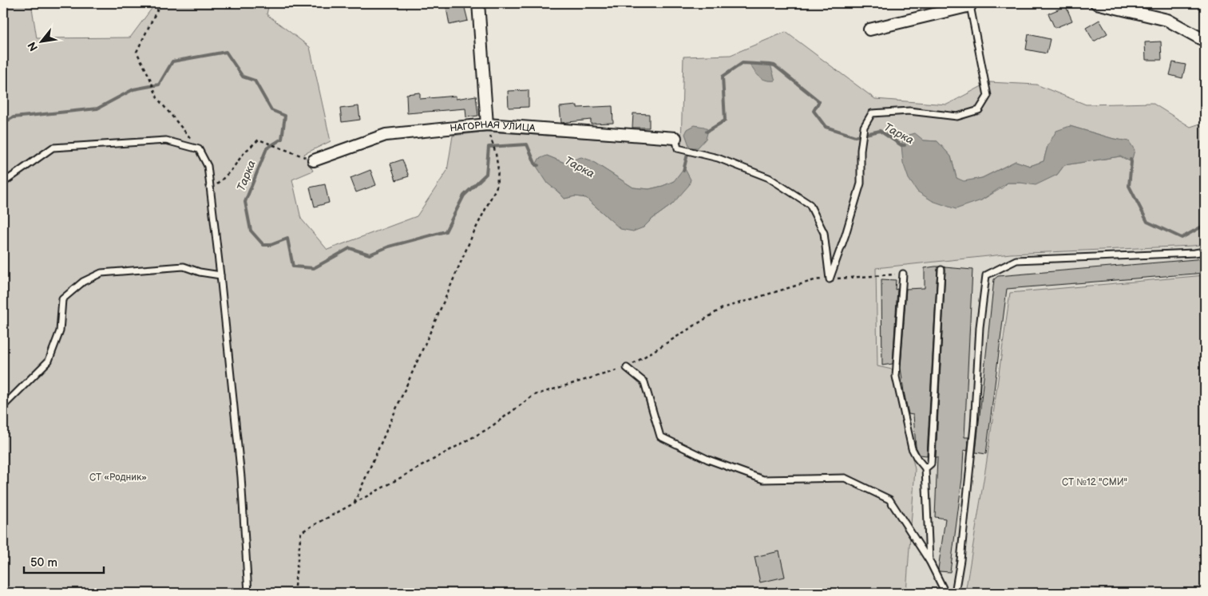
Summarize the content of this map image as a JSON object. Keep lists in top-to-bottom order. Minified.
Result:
{"streets":{"street":["НАГОРНАЯ УЛИЦА"]},"water":["Тарка"],"parks":["СТ «Родник»","СТ №12 \"СМИ\""],"scale_bar":"50 m","north":"bottom left"}
